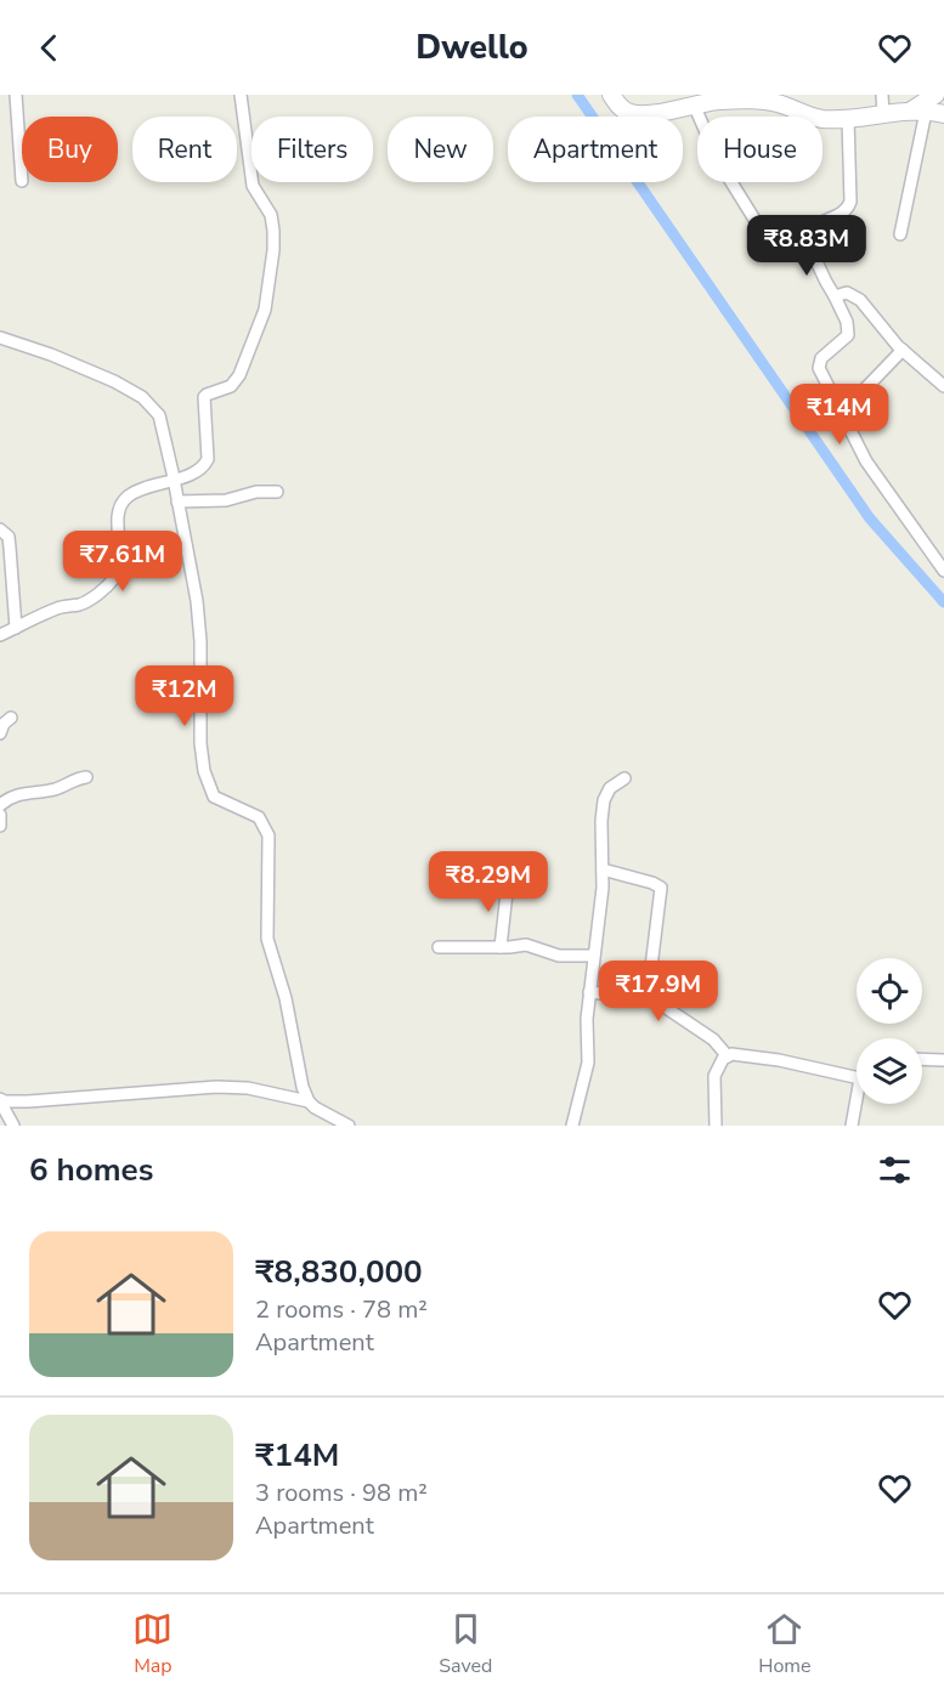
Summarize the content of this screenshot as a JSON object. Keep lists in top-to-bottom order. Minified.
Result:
{"page":{"header":"Dwello","chip":["Buy","Rent","Filters","New","Apartment","House"],"price":["₹8.83M","₹14M","₹7.61M","₹12M","₹8.29M","₹17.9M"],"heading":"6 homes","list":[{"name":"₹8,830,000","note":"2 rooms · 78 m² · Apartment"},{"name":"₹14M","note":"3 rooms · 98 m² · Apartment"}],"tabs":["Map","Saved","Home"]}}
